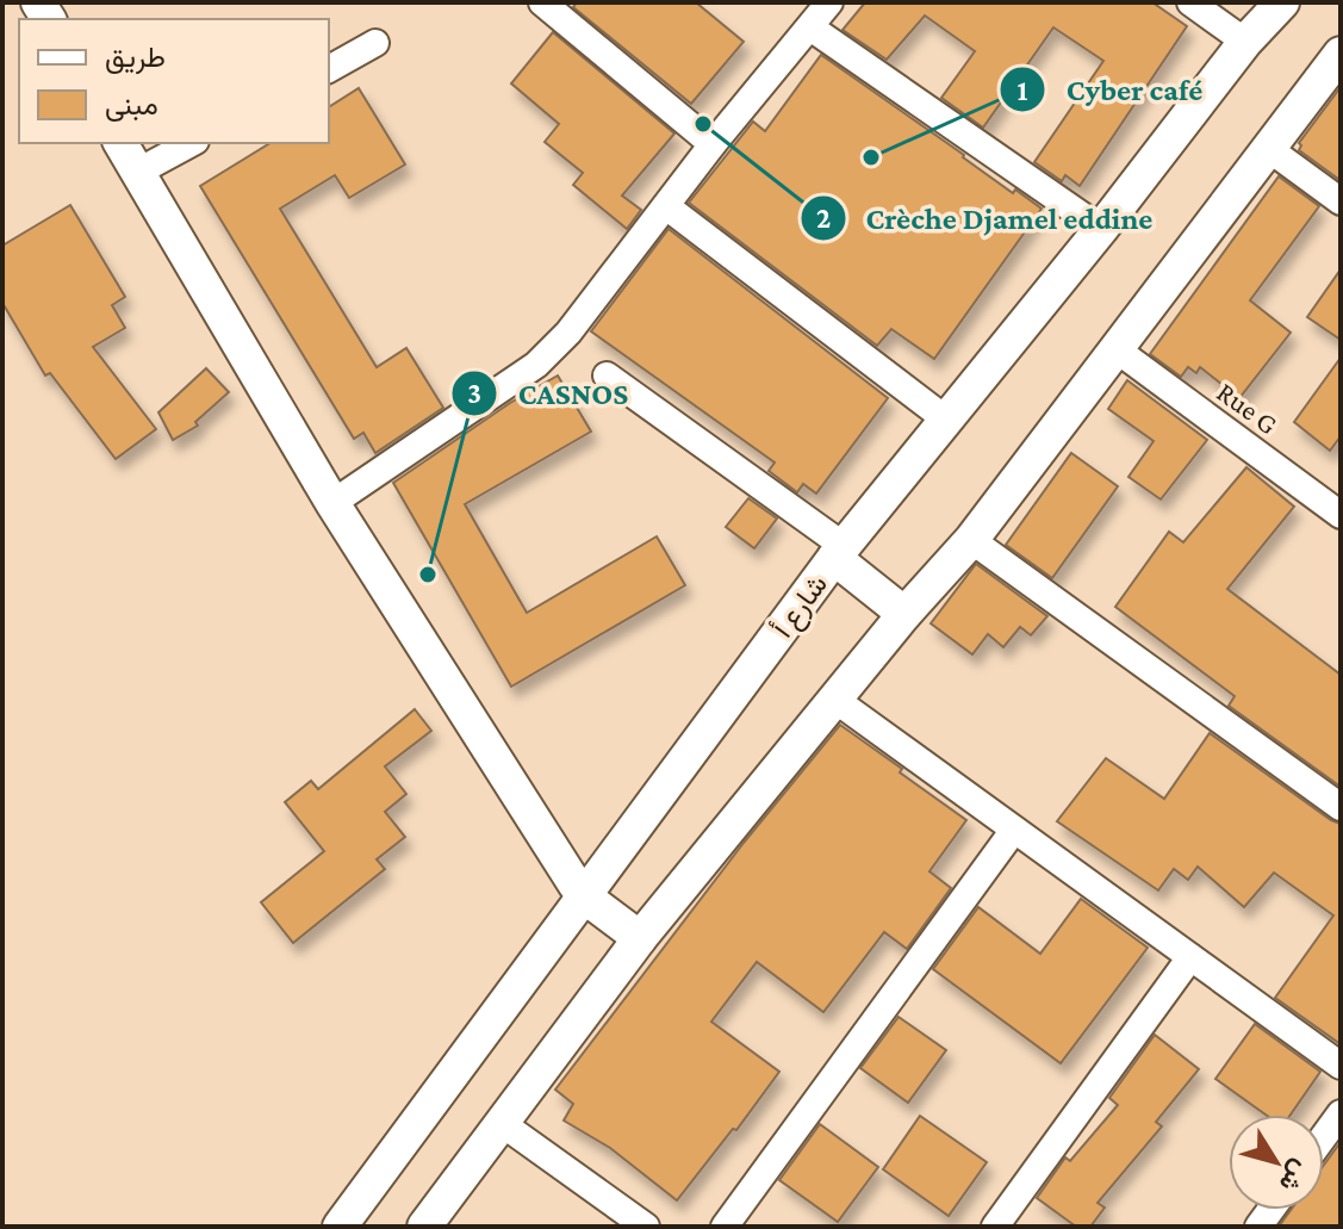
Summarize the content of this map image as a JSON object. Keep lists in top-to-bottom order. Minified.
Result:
{"streets":{"street":["Rue G","شارع أ"]},"places":["Crèche Djamel eddine","Cyber café","CASNOS"],"legend":["طريق","مبنى"],"north":"bottom right"}
